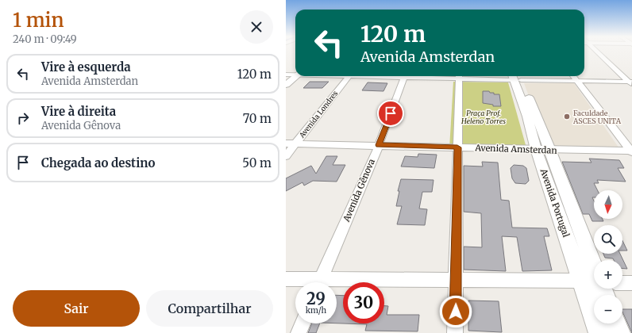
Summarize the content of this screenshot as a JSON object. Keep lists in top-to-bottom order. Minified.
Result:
{"streets":{"street":["Avenida Londres","Avenida Amsterdan","Avenida Gênova","Avenida Portugal"]},"crossings":[["Avenida Londres","Avenida Amsterdan"],["Avenida Amsterdan","Avenida Gênova"],["Avenida Amsterdan","Avenida Portugal"]],"parks":["Praça Prof. Heleno Torres"],"places":["Faculdade ASCES UNITA"],"north":"bottom","page":{"heading":["1 min","240 m · 09:49"],"turn":["120 m","Avenida Amsterdan"],"list":[{"name":"Vire à esquerda","note":"Avenida Amsterdan","value":"120 m"},{"name":"Vire à direita","note":"Avenida Gênova","value":"70 m"},{"name":"Chegada ao destino","value":"50 m"}],"map_buttons":["+","−"],"speed":"29 km/h","limit":"30","buttons":["Sair","Compartilhar"]}}
